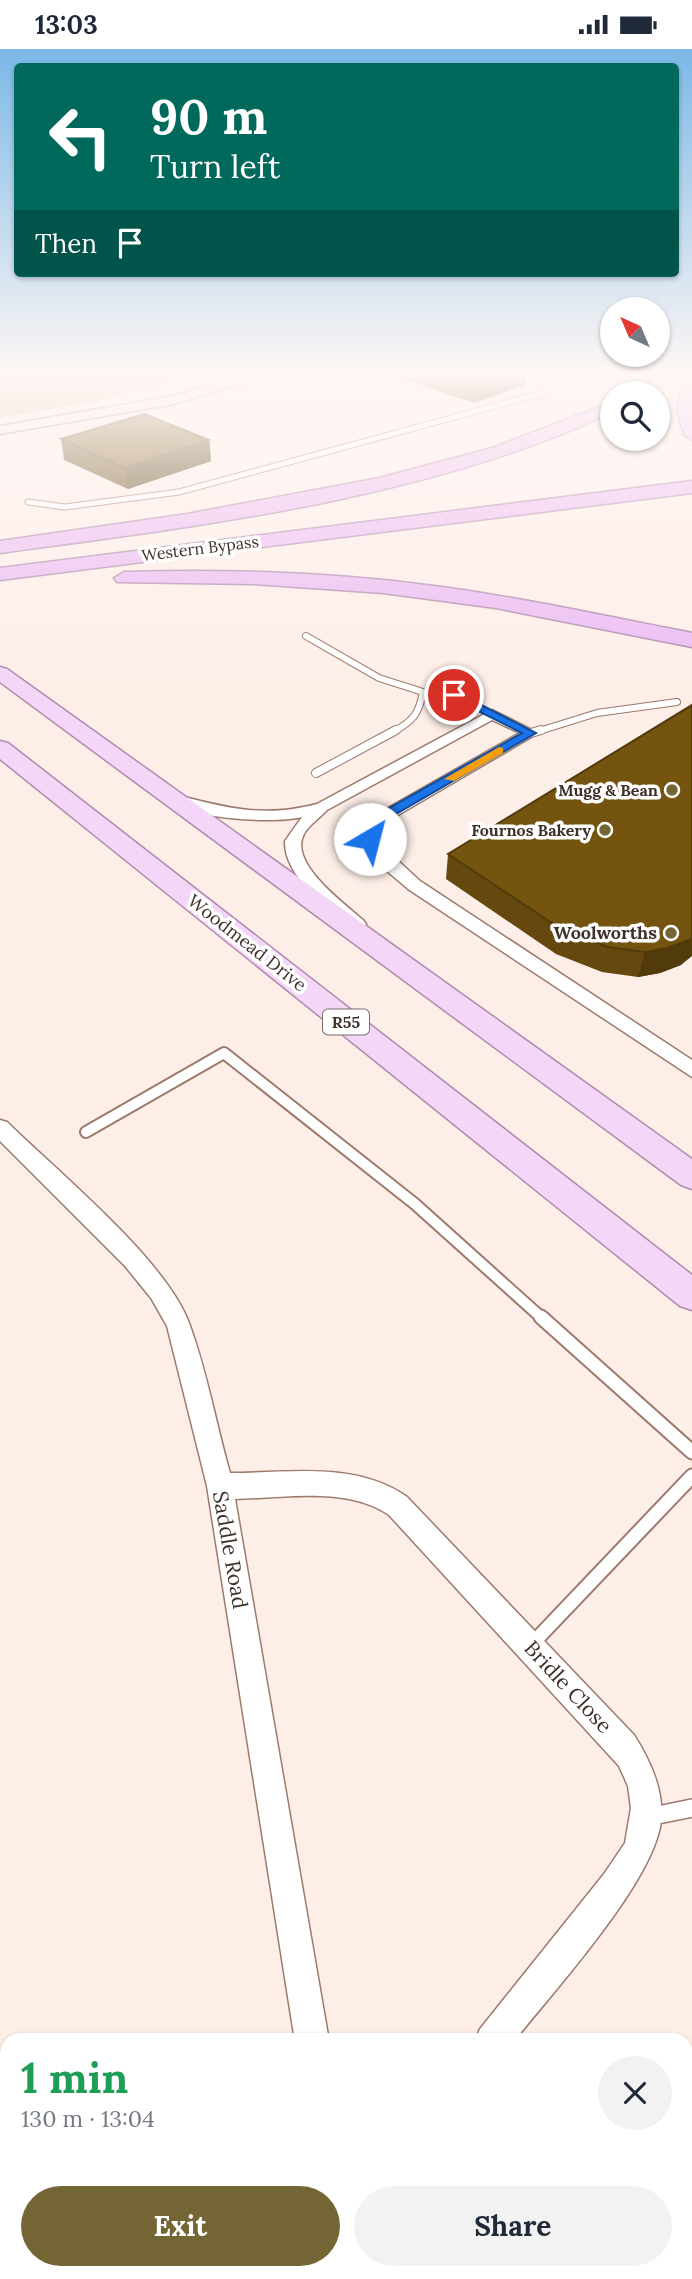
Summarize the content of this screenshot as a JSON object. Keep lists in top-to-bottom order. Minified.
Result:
{"streets":{"highway":["Western Bypass"],"main road":["Woodmead Drive","R55"],"street":["Saddle Road","Bridle Close"]},"crossings":[["Saddle Road","Bridle Close"]],"places":["Mugg & Bean","Fournos Bakery","Woolworths"],"north":"top left","page":{"status":"13:03","turn":["90 m","Turn left"],"then":"Then","heading":["1 min","130 m · 13:04"],"buttons":["Exit","Share"]}}
